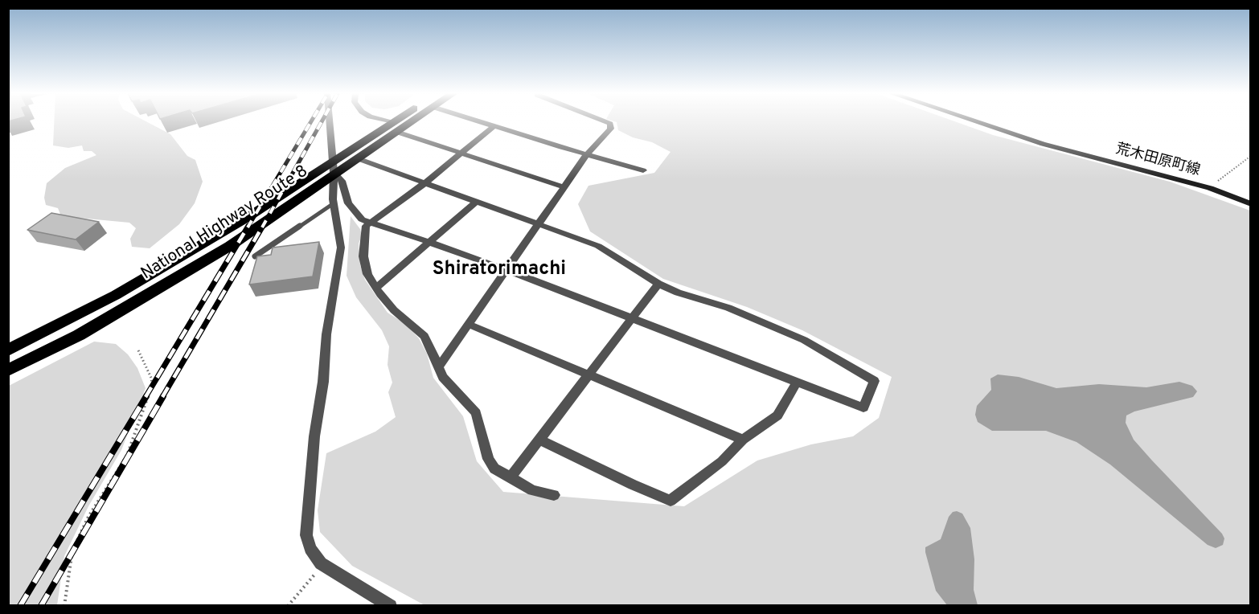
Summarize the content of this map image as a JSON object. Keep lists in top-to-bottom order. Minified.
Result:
{"streets":{"highway":["National Highway Route 8"],"main road":["荒木田原町線"]},"districts":["Shiratorimachi"]}
